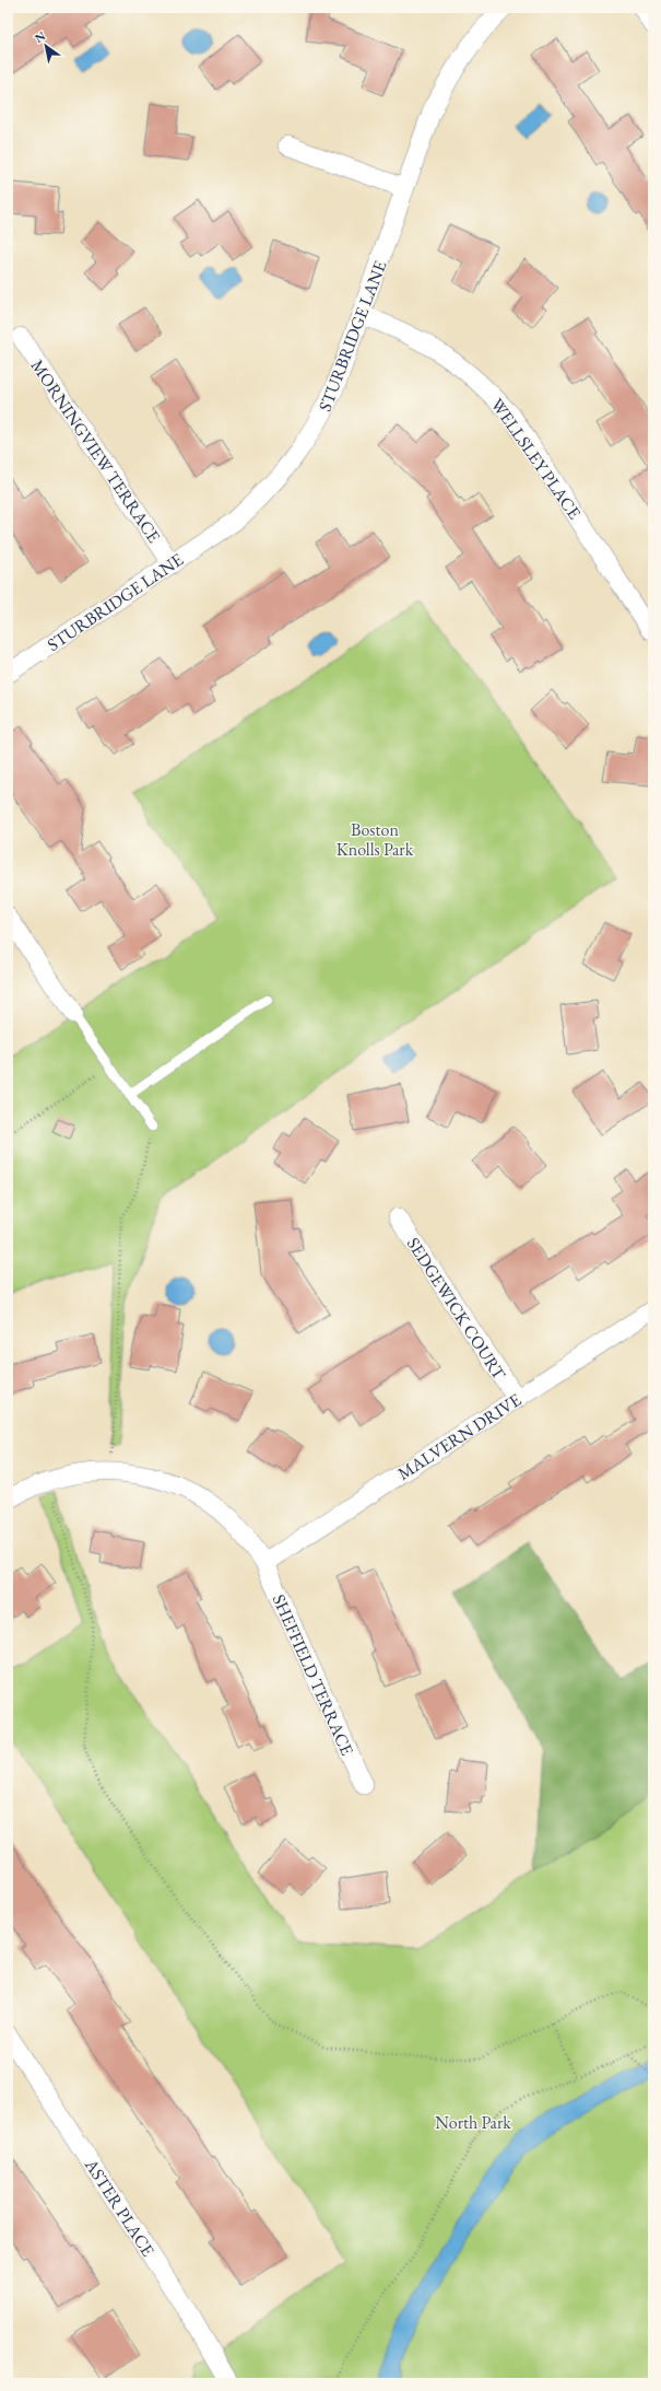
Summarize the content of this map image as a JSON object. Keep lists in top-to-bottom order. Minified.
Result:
{"streets":{"street":["STURBRIDGE LANE","MORNINGVIEW TERRACE","WELLSLEY PLACE","SEDGEWICK COURT","MALVERN DRIVE","SHEFFIELD TERRACE","ASTER PLACE"]},"crossings":[["STURBRIDGE LANE","MORNINGVIEW TERRACE"],["STURBRIDGE LANE","WELLSLEY PLACE"],["SEDGEWICK COURT","MALVERN DRIVE"],["MALVERN DRIVE","SHEFFIELD TERRACE"]],"parks":["Boston Knolls Park","North Park"],"north":"top left"}
